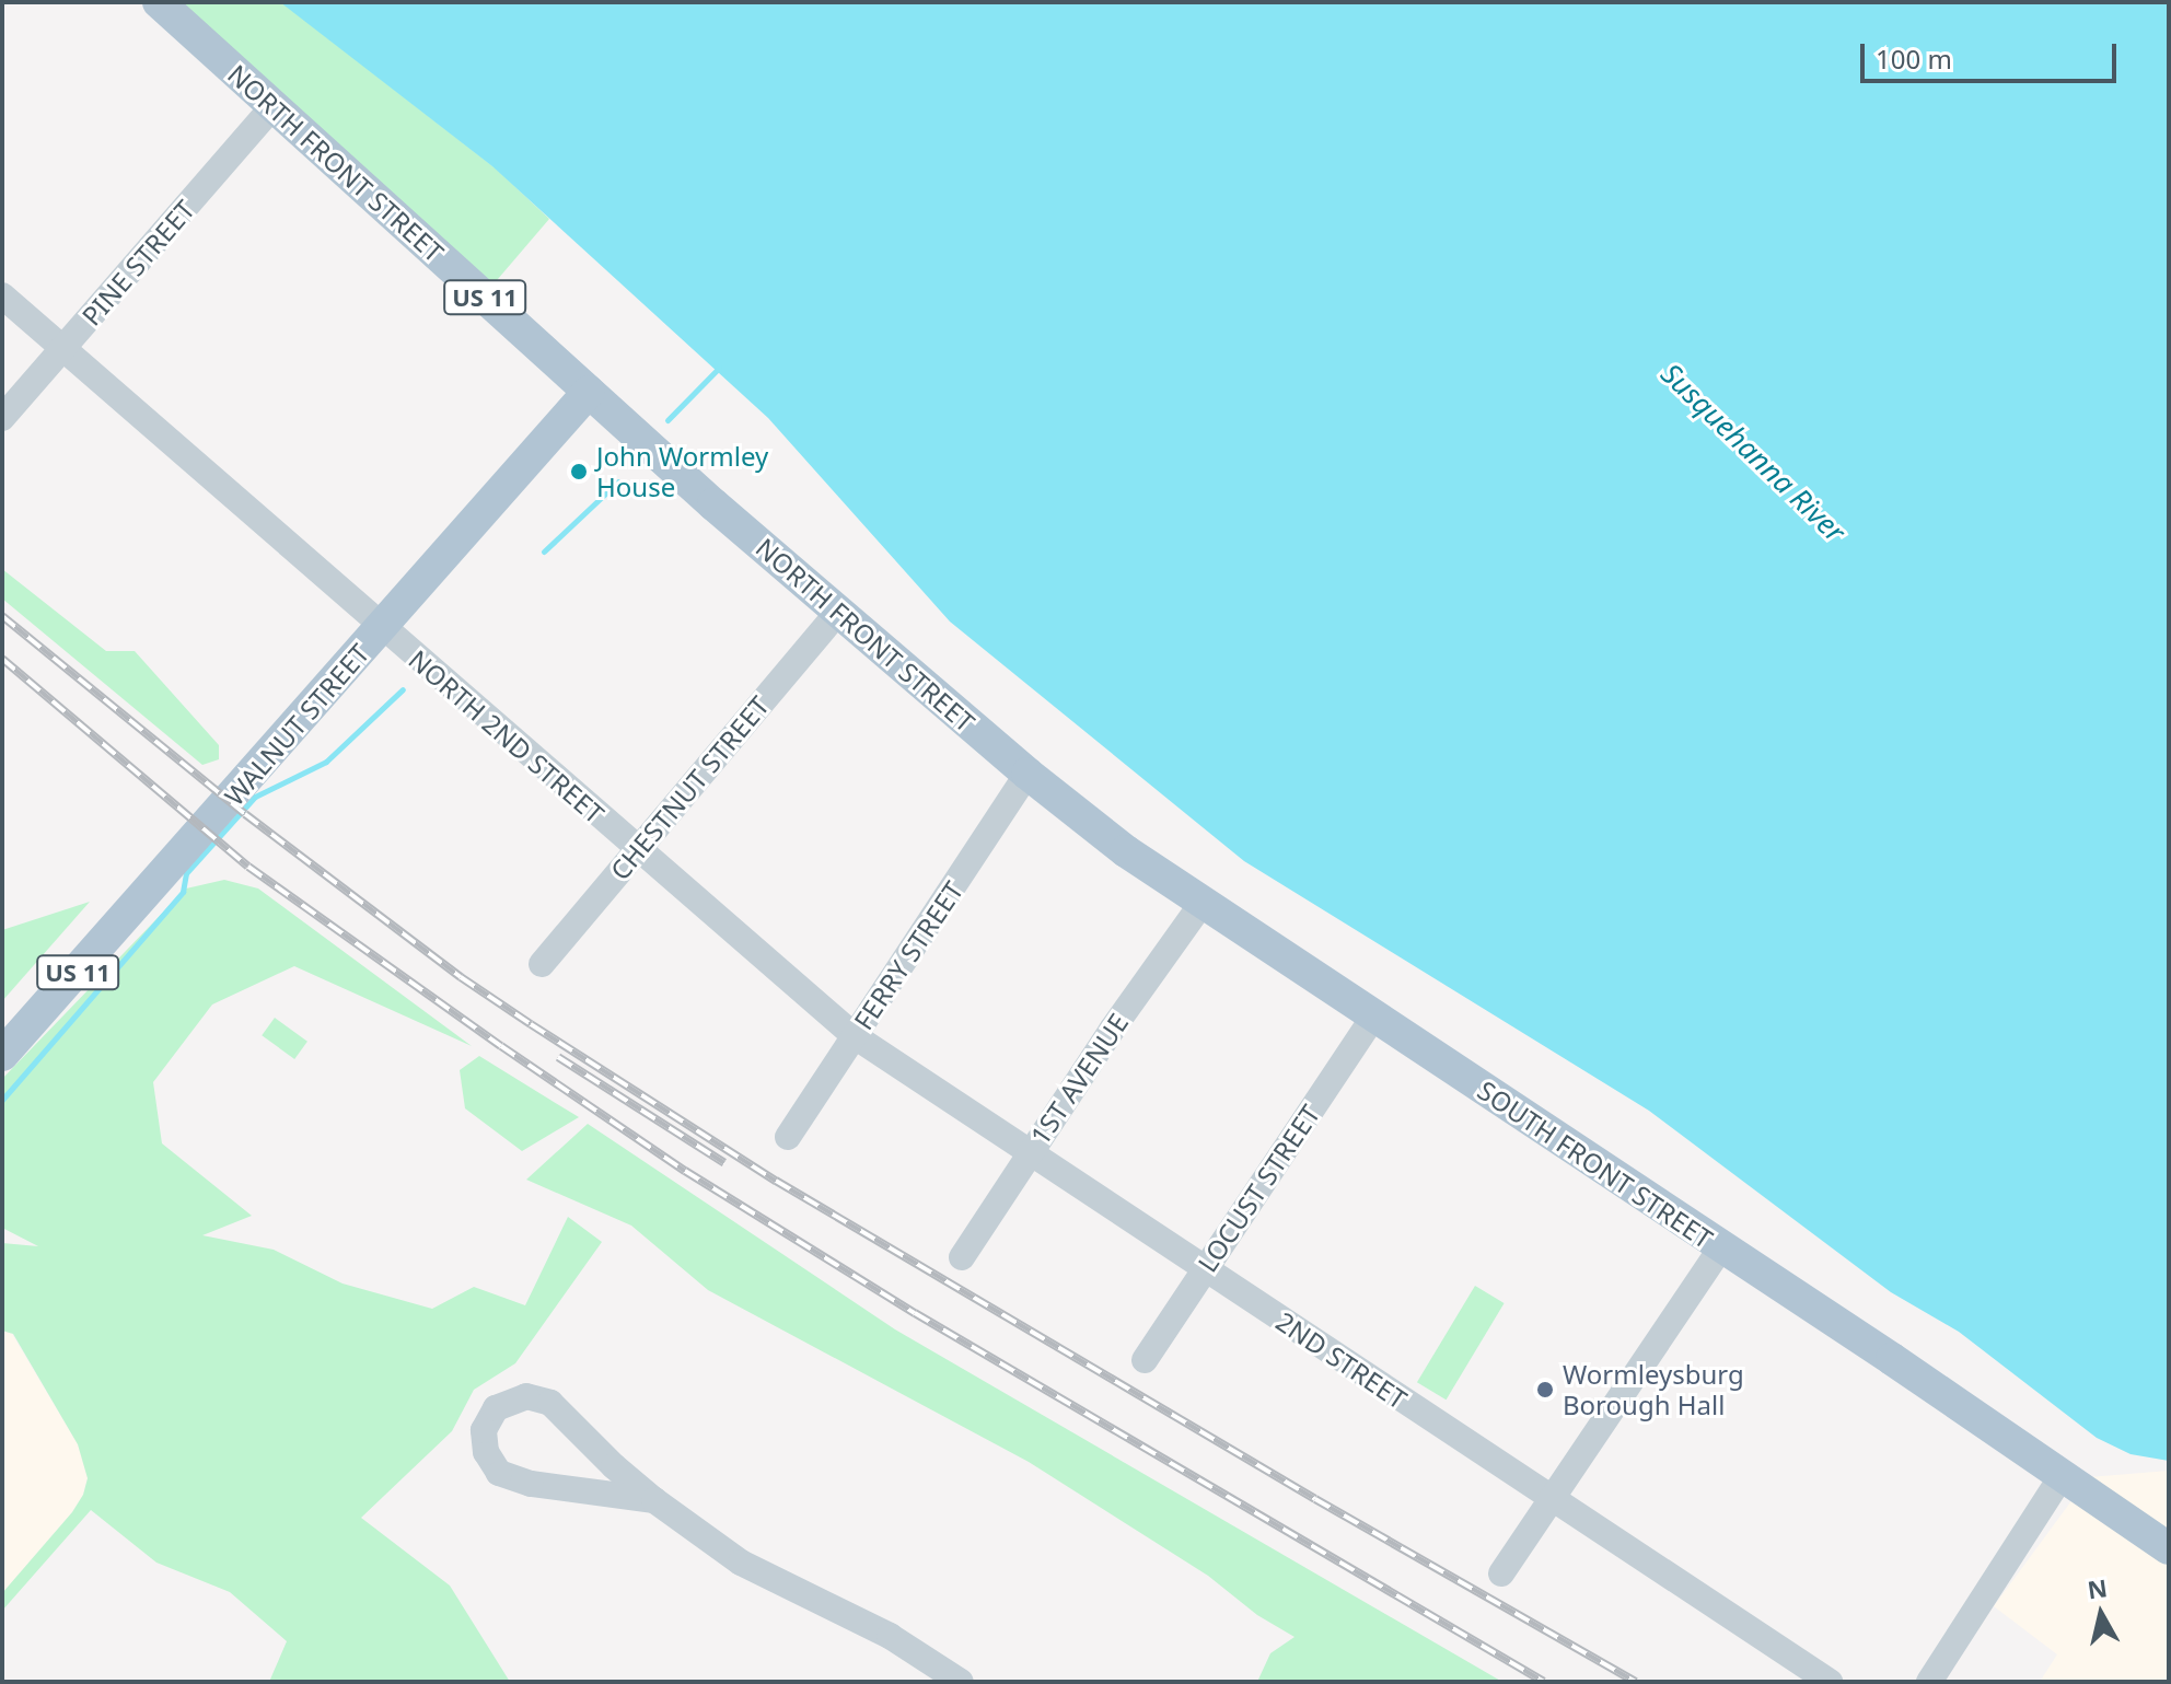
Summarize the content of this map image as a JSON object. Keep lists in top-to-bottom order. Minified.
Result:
{"streets":{"main road":["NORTH FRONT STREET","US 11","WALNUT STREET","SOUTH FRONT STREET"],"street":["PINE STREET","NORTH 2ND STREET","CHESTNUT STREET","FERRY STREET","1ST AVENUE","LOCUST STREET","2ND STREET"]},"crossings":[["NORTH FRONT STREET","PINE STREET"],["NORTH FRONT STREET","WALNUT STREET"],["NORTH FRONT STREET","CHESTNUT STREET"],["NORTH FRONT STREET","FERRY STREET"],["NORTH FRONT STREET","SOUTH FRONT STREET"],["PINE STREET","NORTH 2ND STREET"],["WALNUT STREET","NORTH 2ND STREET"],["NORTH 2ND STREET","CHESTNUT STREET"],["NORTH 2ND STREET","FERRY STREET"],["NORTH 2ND STREET","2ND STREET"],["FERRY STREET","SOUTH FRONT STREET"],["FERRY STREET","2ND STREET"],["1ST AVENUE","SOUTH FRONT STREET"],["1ST AVENUE","2ND STREET"],["SOUTH FRONT STREET","LOCUST STREET"],["LOCUST STREET","2ND STREET"]],"water":["Susquehanna River"],"places":["John Wormley House","Wormleysburg Borough Hall"],"scale_bar":"100 m","north":"top"}
